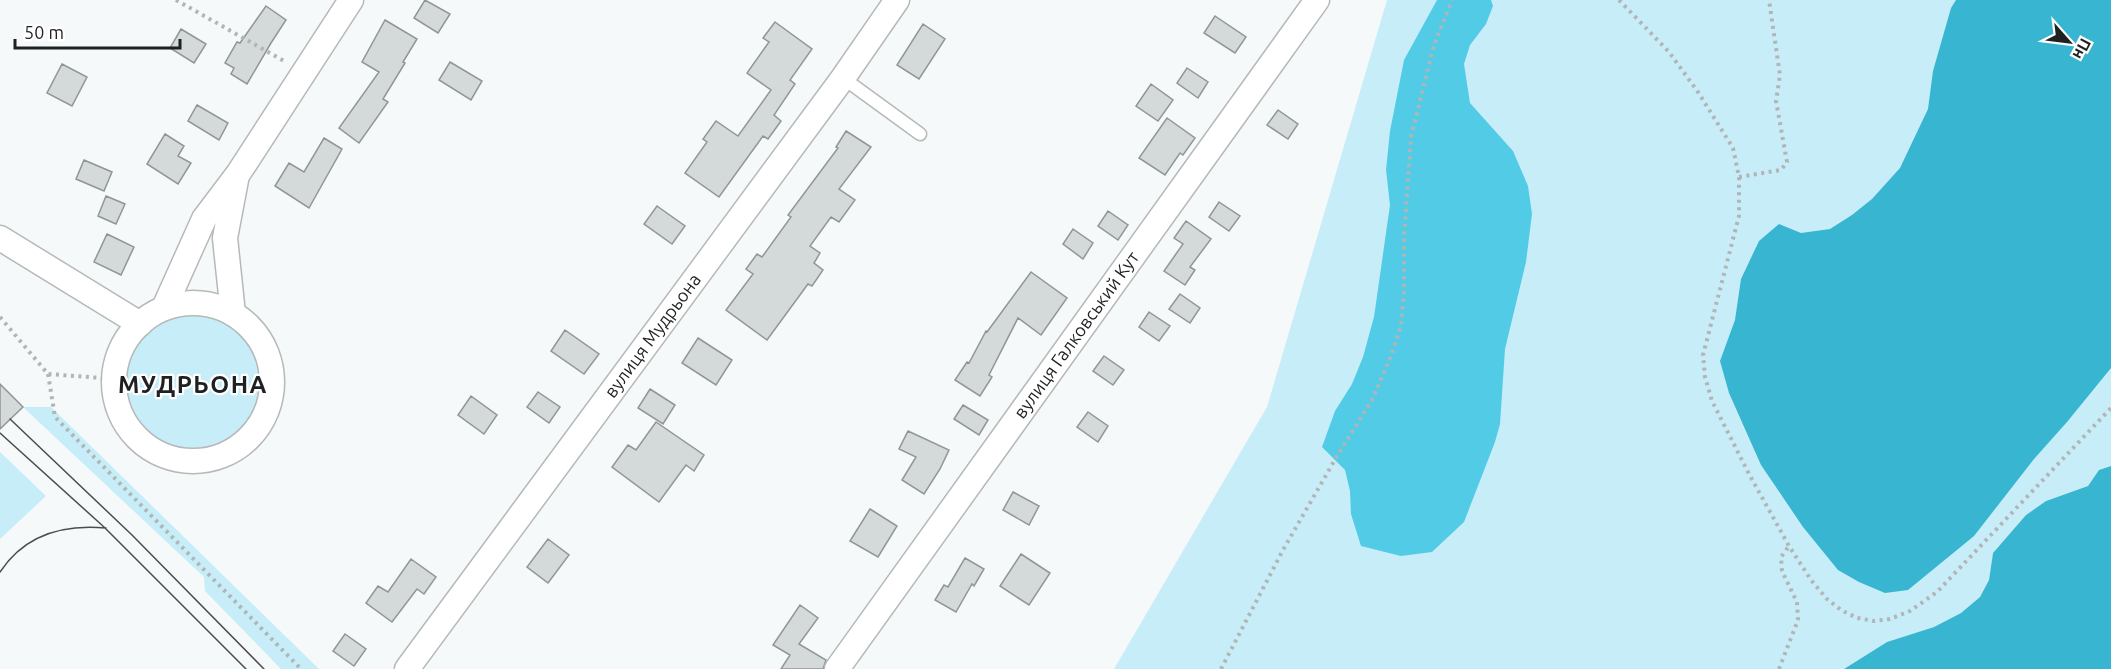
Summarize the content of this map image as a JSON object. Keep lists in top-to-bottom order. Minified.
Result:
{"streets":{"street":["вулиця Галковський Кут","вулиця Мудрьона"]},"districts":["МУДРЬОНА"],"scale_bar":"50 m","north":"bottom right"}
